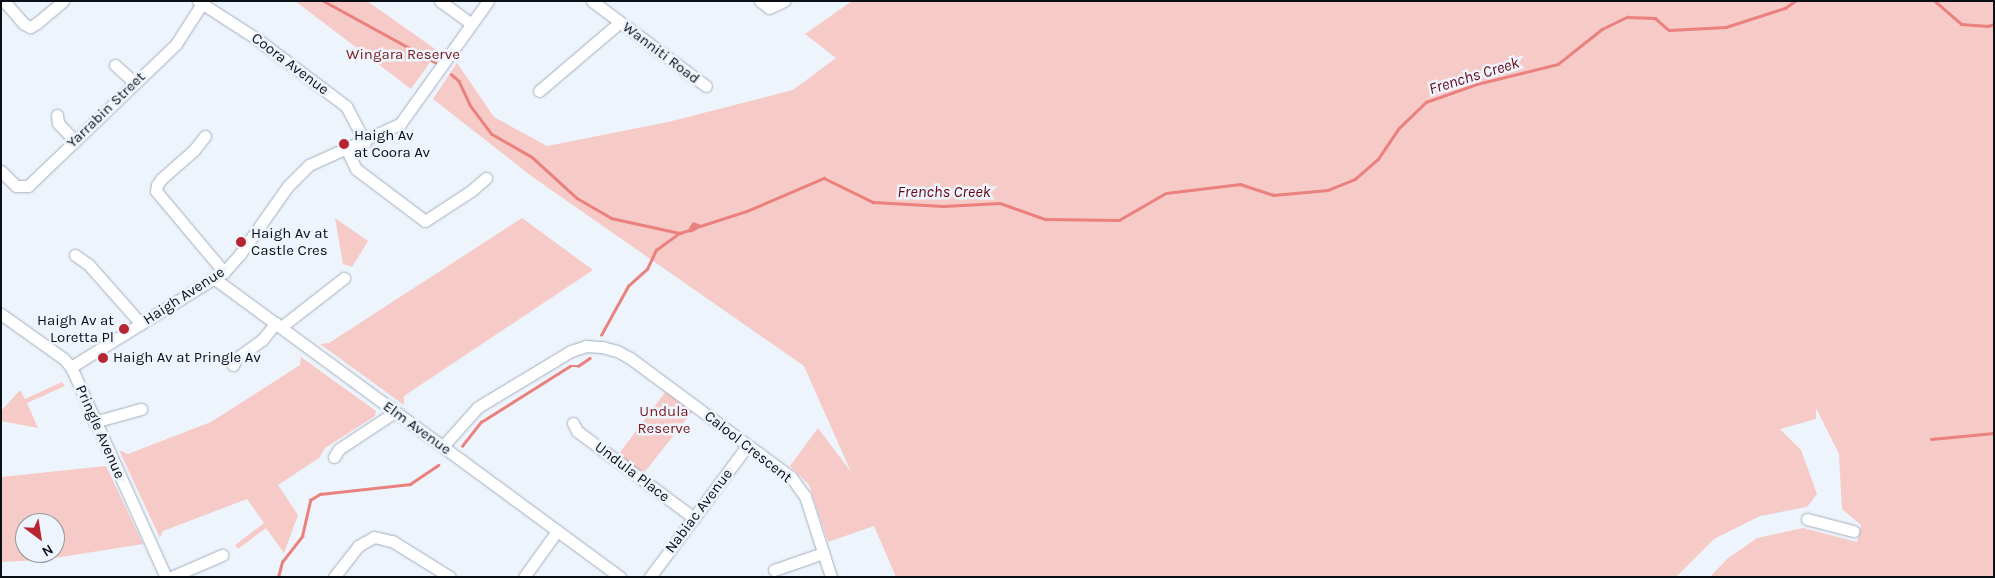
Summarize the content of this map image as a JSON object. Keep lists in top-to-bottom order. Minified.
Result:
{"streets":{"street":["Wanniti Road","Coora Avenue","Yarrabin Street","Haigh Avenue","Elm Avenue","Pringle Avenue","Calool Crescent","Undula Place","Nabiac Avenue"]},"crossings":[["Coora Avenue","Yarrabin Street"],["Coora Avenue","Haigh Avenue"],["Haigh Avenue","Elm Avenue"],["Haigh Avenue","Pringle Avenue"],["Elm Avenue","Calool Crescent"],["Calool Crescent","Nabiac Avenue"],["Undula Place","Nabiac Avenue"]],"water":["Frenchs Creek"],"parks":["Wingara Reserve","Undula Reserve"],"places":["Haigh Av at Coora Av","Haigh Av at Castle Cres","Haigh Av at Loretta Pl","Haigh Av at Pringle Av"],"north":"bottom right"}
